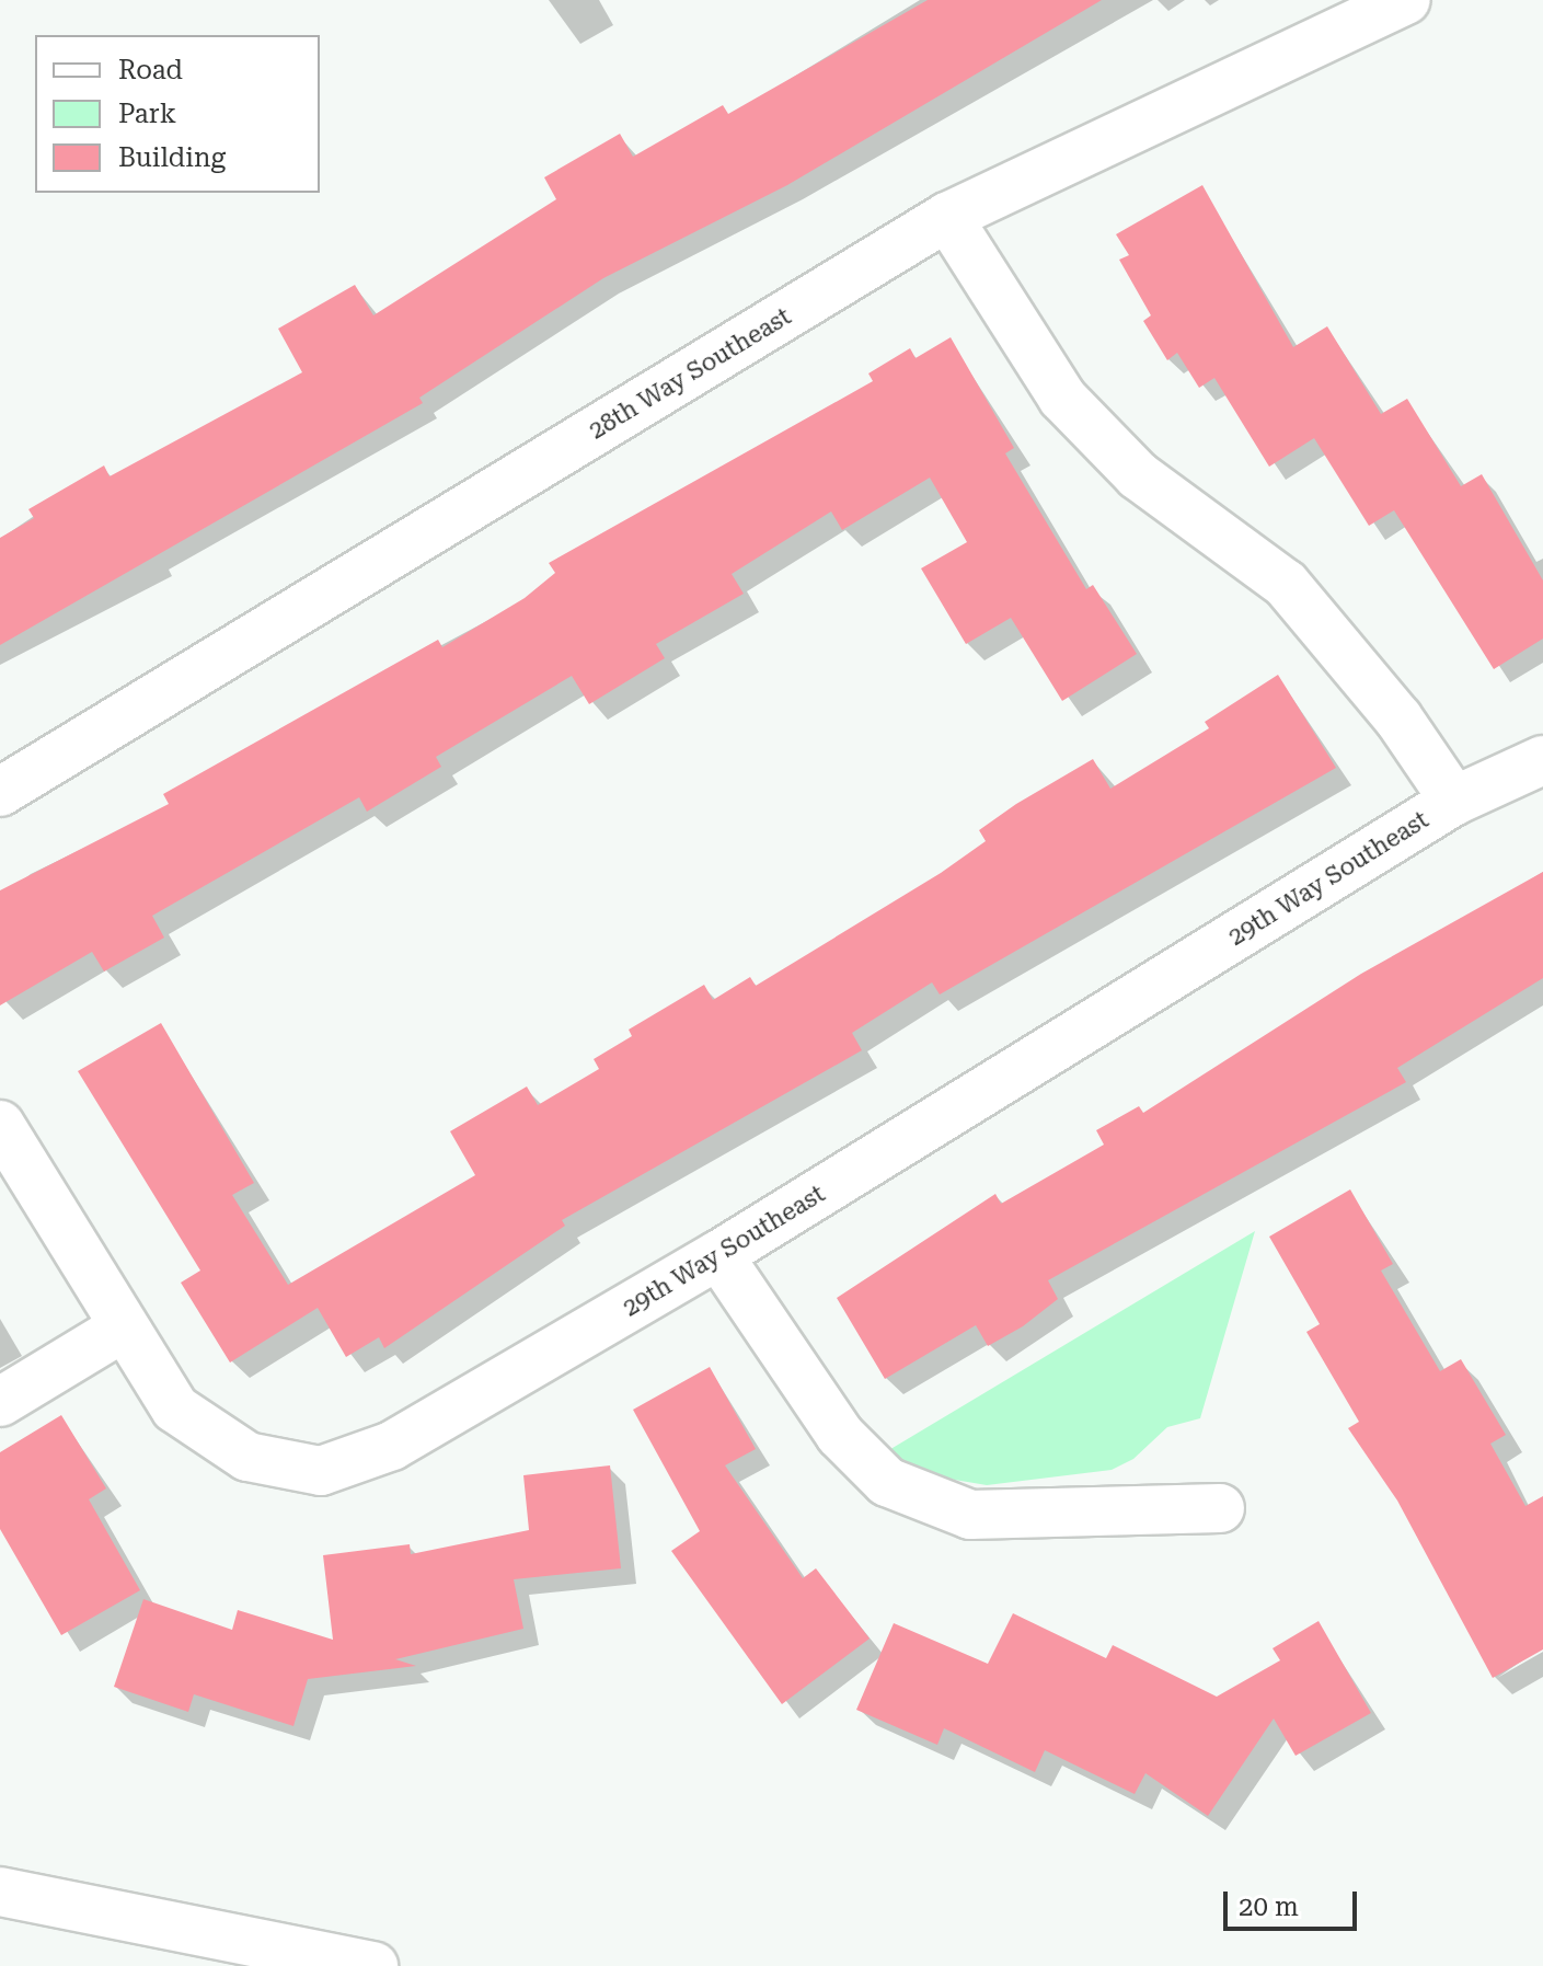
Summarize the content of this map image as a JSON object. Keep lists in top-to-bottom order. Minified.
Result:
{"streets":{"street":["28th Way Southeast","29th Way Southeast"]},"legend":["Road","Park","Building"],"scale_bar":"20 m"}
